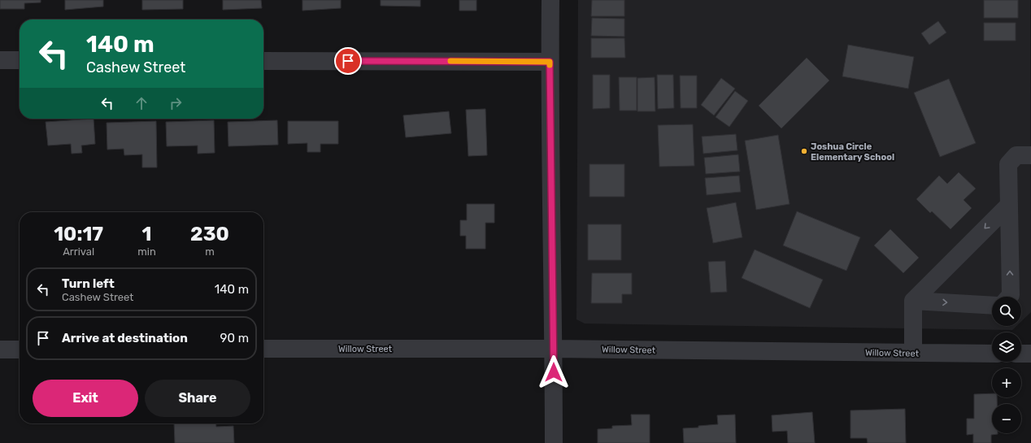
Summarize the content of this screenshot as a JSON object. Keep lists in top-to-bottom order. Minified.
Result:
{"streets":{"street":["Willow Street"]},"places":["Joshua Circle Elementary School"],"page":{"turn":["140 m","Cashew Street"],"eta":["10:17","Arrival","1","min","230","m"],"list":[{"name":"Turn left","note":"Cashew Street","value":"140 m"},{"name":"Arrive at destination","value":"90 m"}],"map_buttons":["+","−"],"buttons":["Exit","Share"]}}
